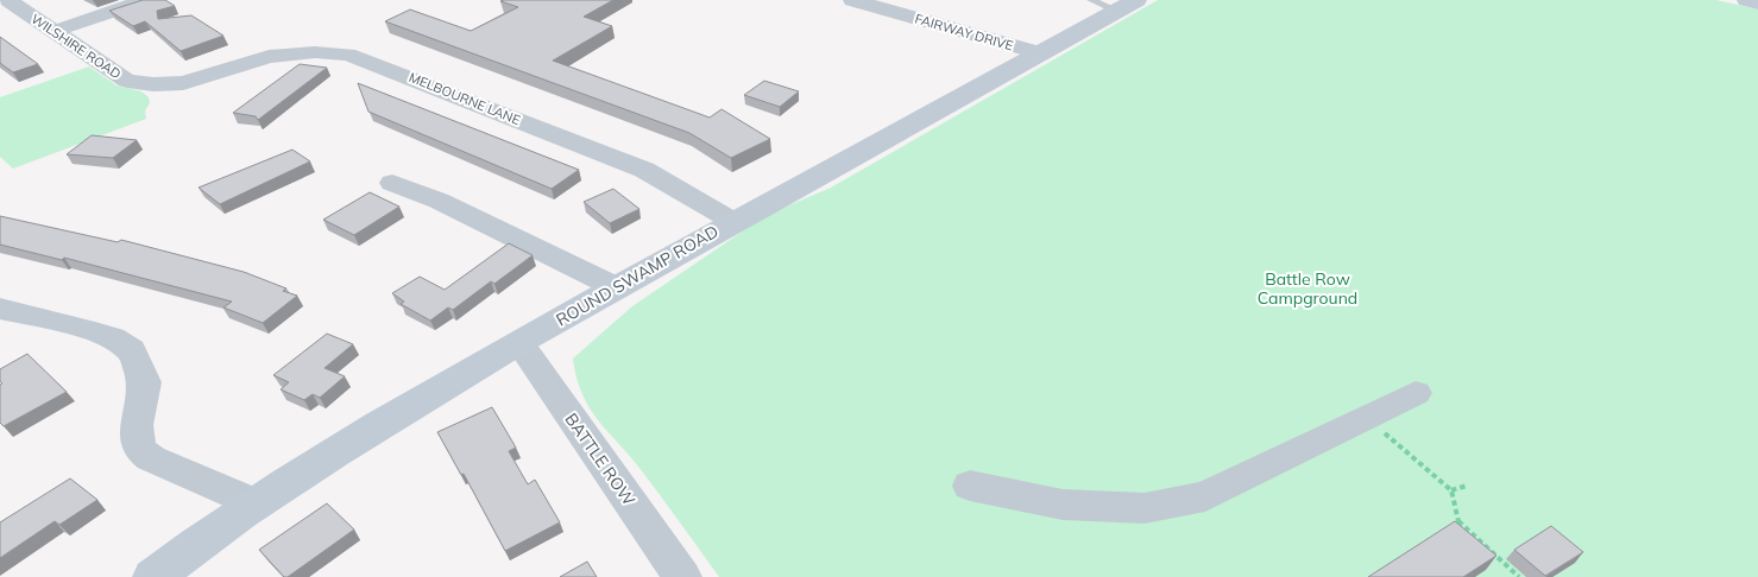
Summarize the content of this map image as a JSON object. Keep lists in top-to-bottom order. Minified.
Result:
{"streets":{"main road":["ROUND SWAMP ROAD"],"street":["FAIRWAY DRIVE","WILSHIRE ROAD","MELBOURNE LANE","BATTLE ROW"]},"crossings":[["FAIRWAY DRIVE","ROUND SWAMP ROAD"],["WILSHIRE ROAD","MELBOURNE LANE"],["MELBOURNE LANE","ROUND SWAMP ROAD"],["ROUND SWAMP ROAD","BATTLE ROW"]],"parks":["Battle Row Campground"]}
